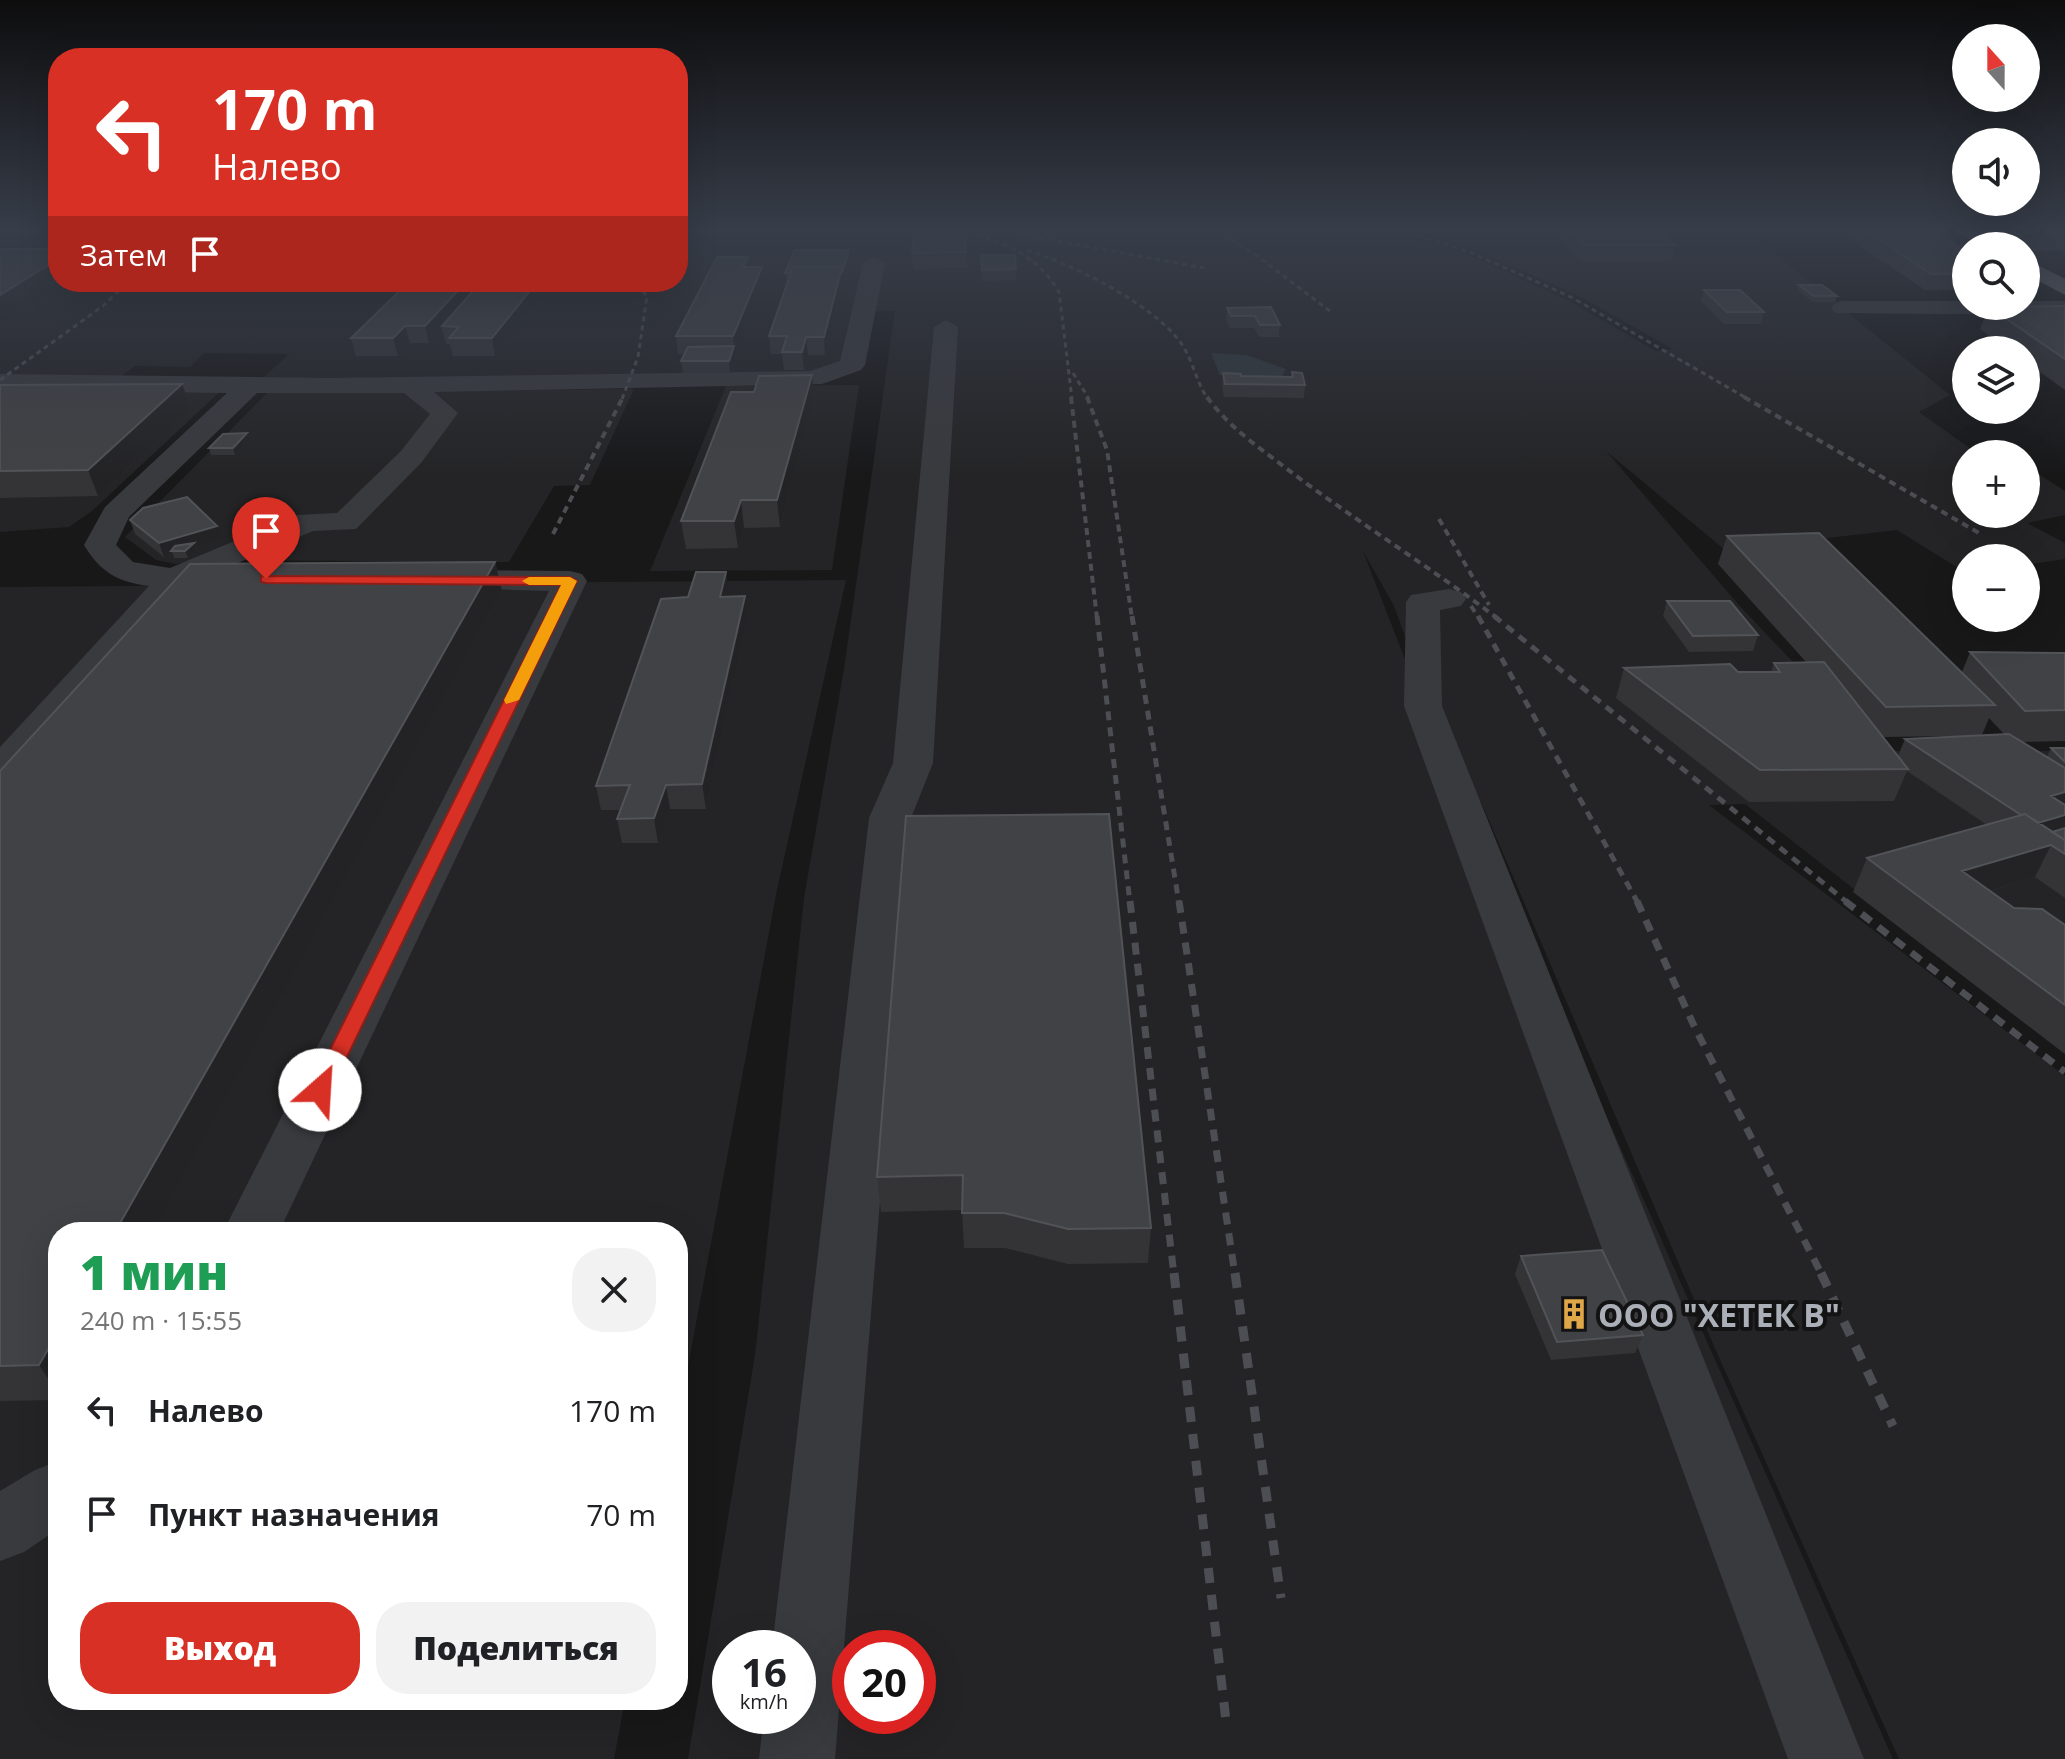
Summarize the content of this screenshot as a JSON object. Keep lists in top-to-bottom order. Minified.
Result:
{"places":{"building":["ООО \"ХЕТЕК В\""]},"north":"top","page":{"map_buttons":["+","−"],"turn":["170 m","Налево"],"then":"Затем","heading":["1 мин","240 m · 15:55"],"list":[{"name":"Налево","value":"170 m"},{"name":"Пункт назначения","value":"70 m"}],"buttons":["Выход","Поделиться"],"speed":"16 km/h","limit":"20"}}
